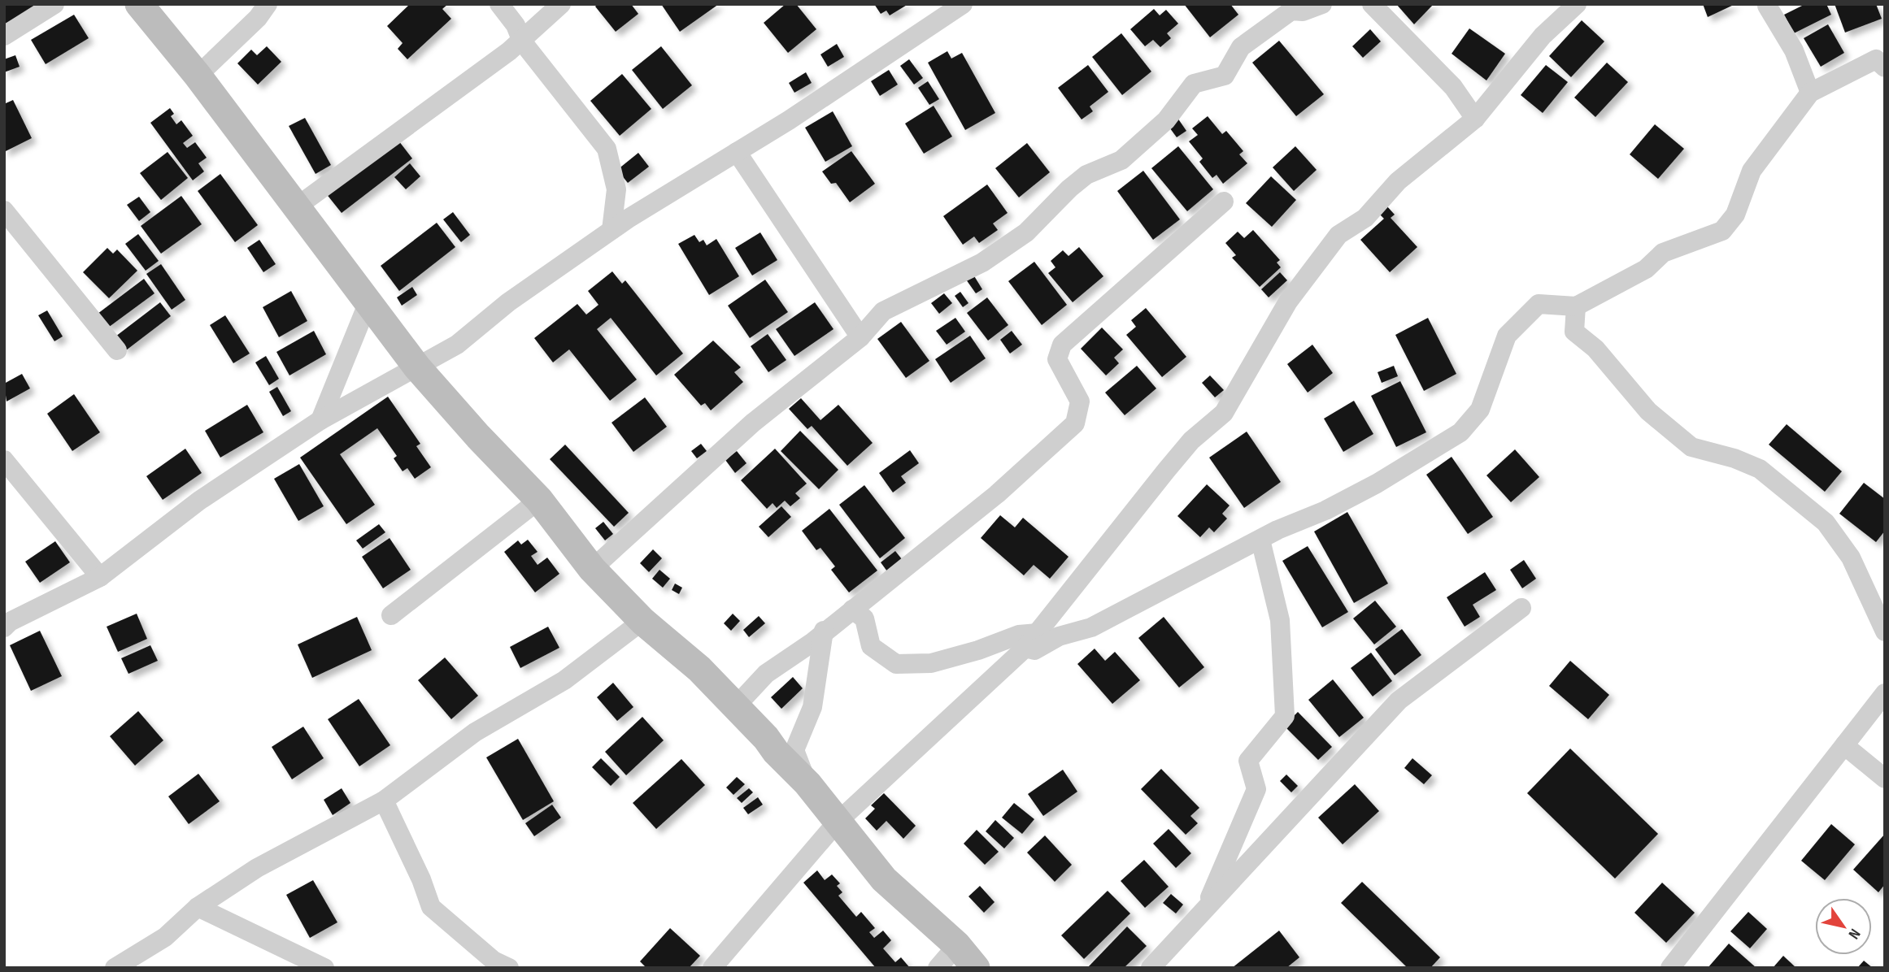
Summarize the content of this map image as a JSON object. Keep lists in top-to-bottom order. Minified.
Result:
{"north":"bottom right"}
